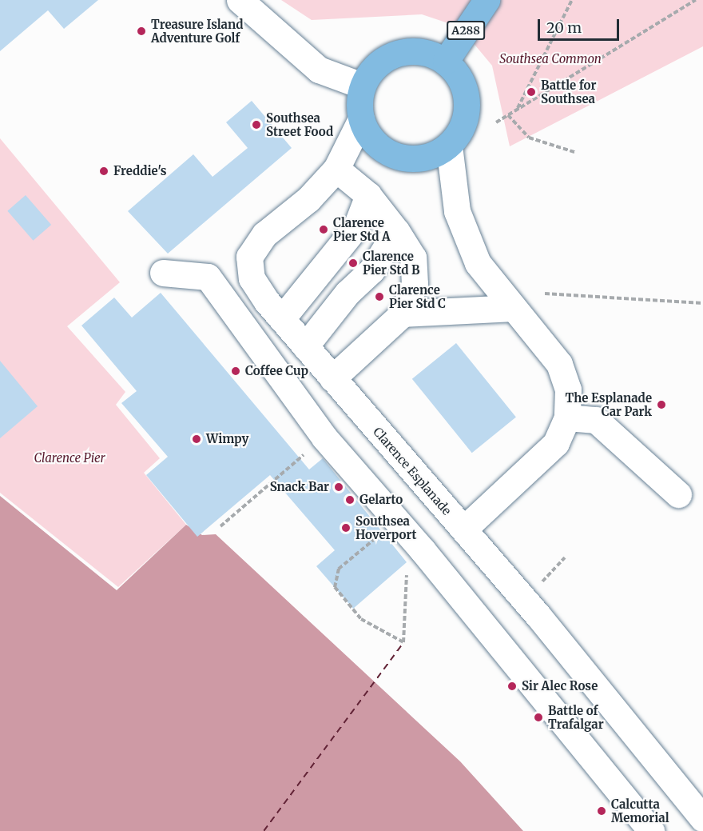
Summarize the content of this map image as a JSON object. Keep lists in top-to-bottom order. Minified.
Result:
{"streets":{"main road":["A288"],"street":["Clarence Esplanade"]},"crossings":[["A288","Clarence Esplanade"]],"parks":["Southsea Common","Clarence Pier"],"places":["Treasure Island Adventure Golf","Battle for Southsea","Southsea Street Food","Freddie's","Clarence Pier Std A","Clarence Pier Std B","Clarence Pier Std C","Coffee Cup","The Esplanade Car Park","Wimpy","Snack Bar","Gelarto","Southsea Hoverport","Sir Alec Rose","Battle of Trafalgar","Calcutta Memorial"],"scale_bar":"20 m"}
